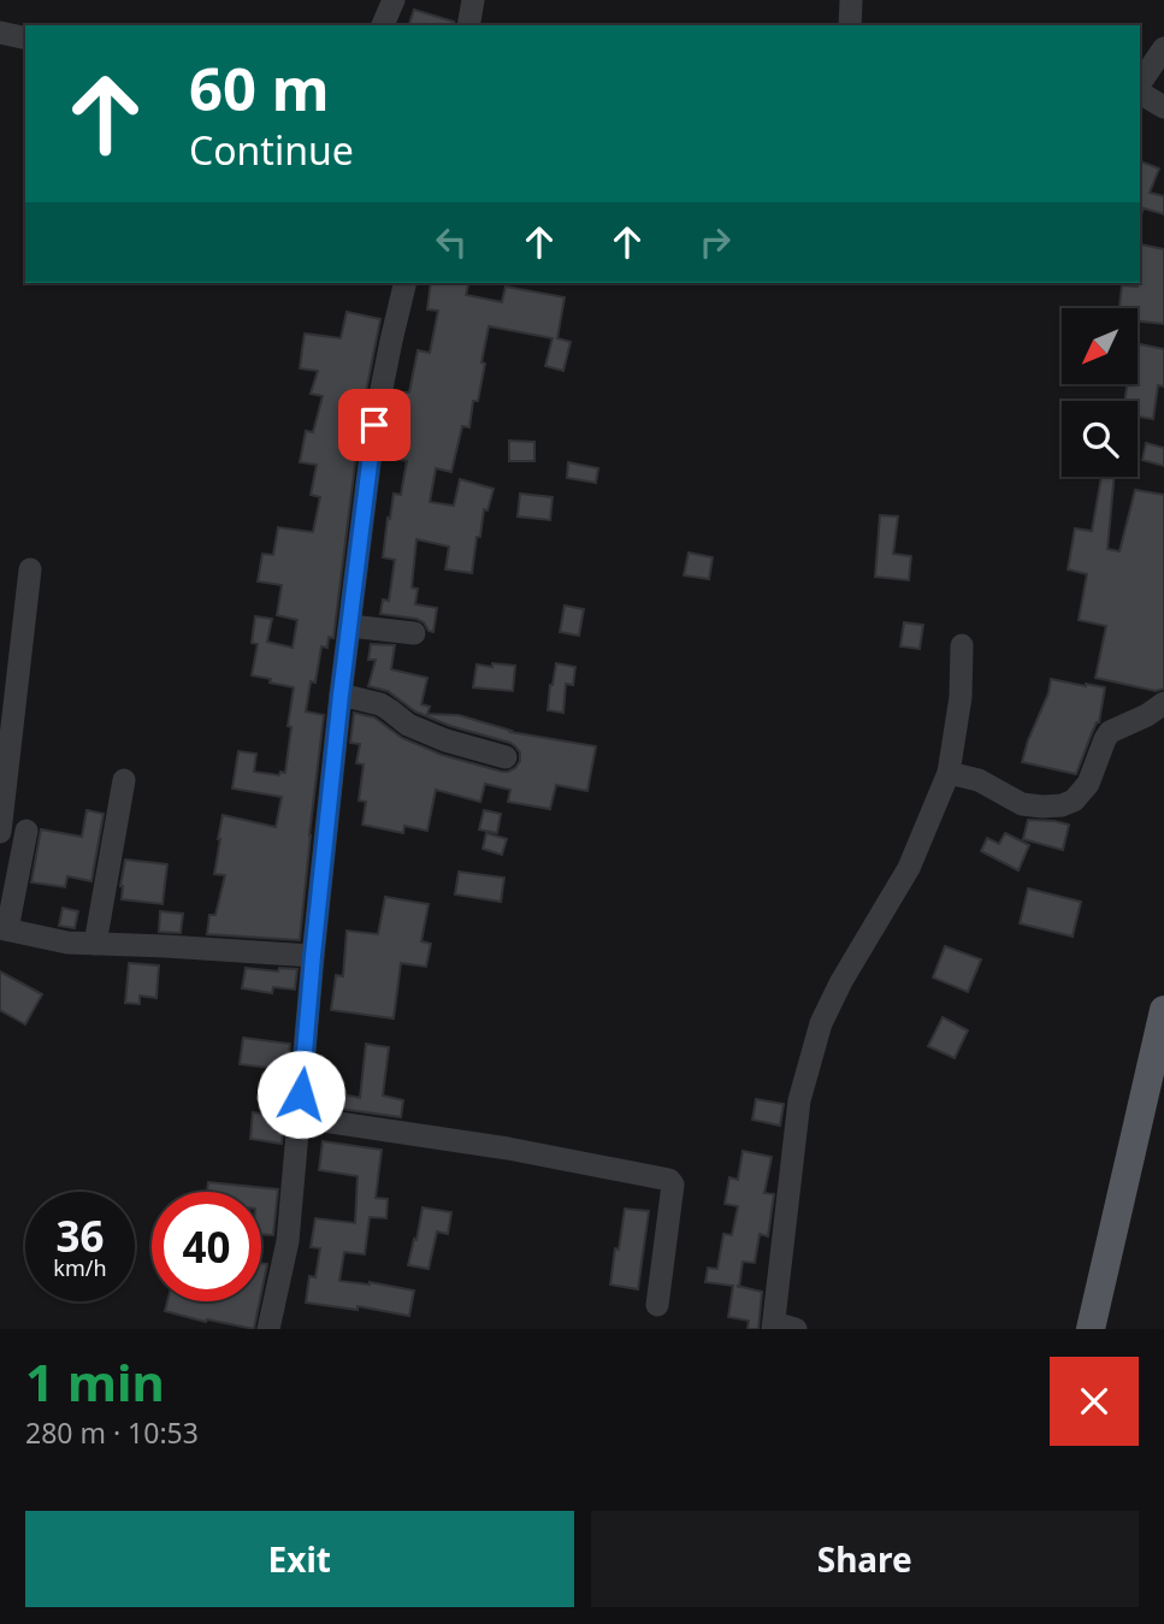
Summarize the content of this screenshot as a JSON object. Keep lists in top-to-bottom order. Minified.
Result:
{"north":"bottom left","page":{"turn":["60 m","Continue"],"speed":"36 km/h","limit":"40","heading":["1 min","280 m · 10:53"],"buttons":["Exit","Share"]}}
